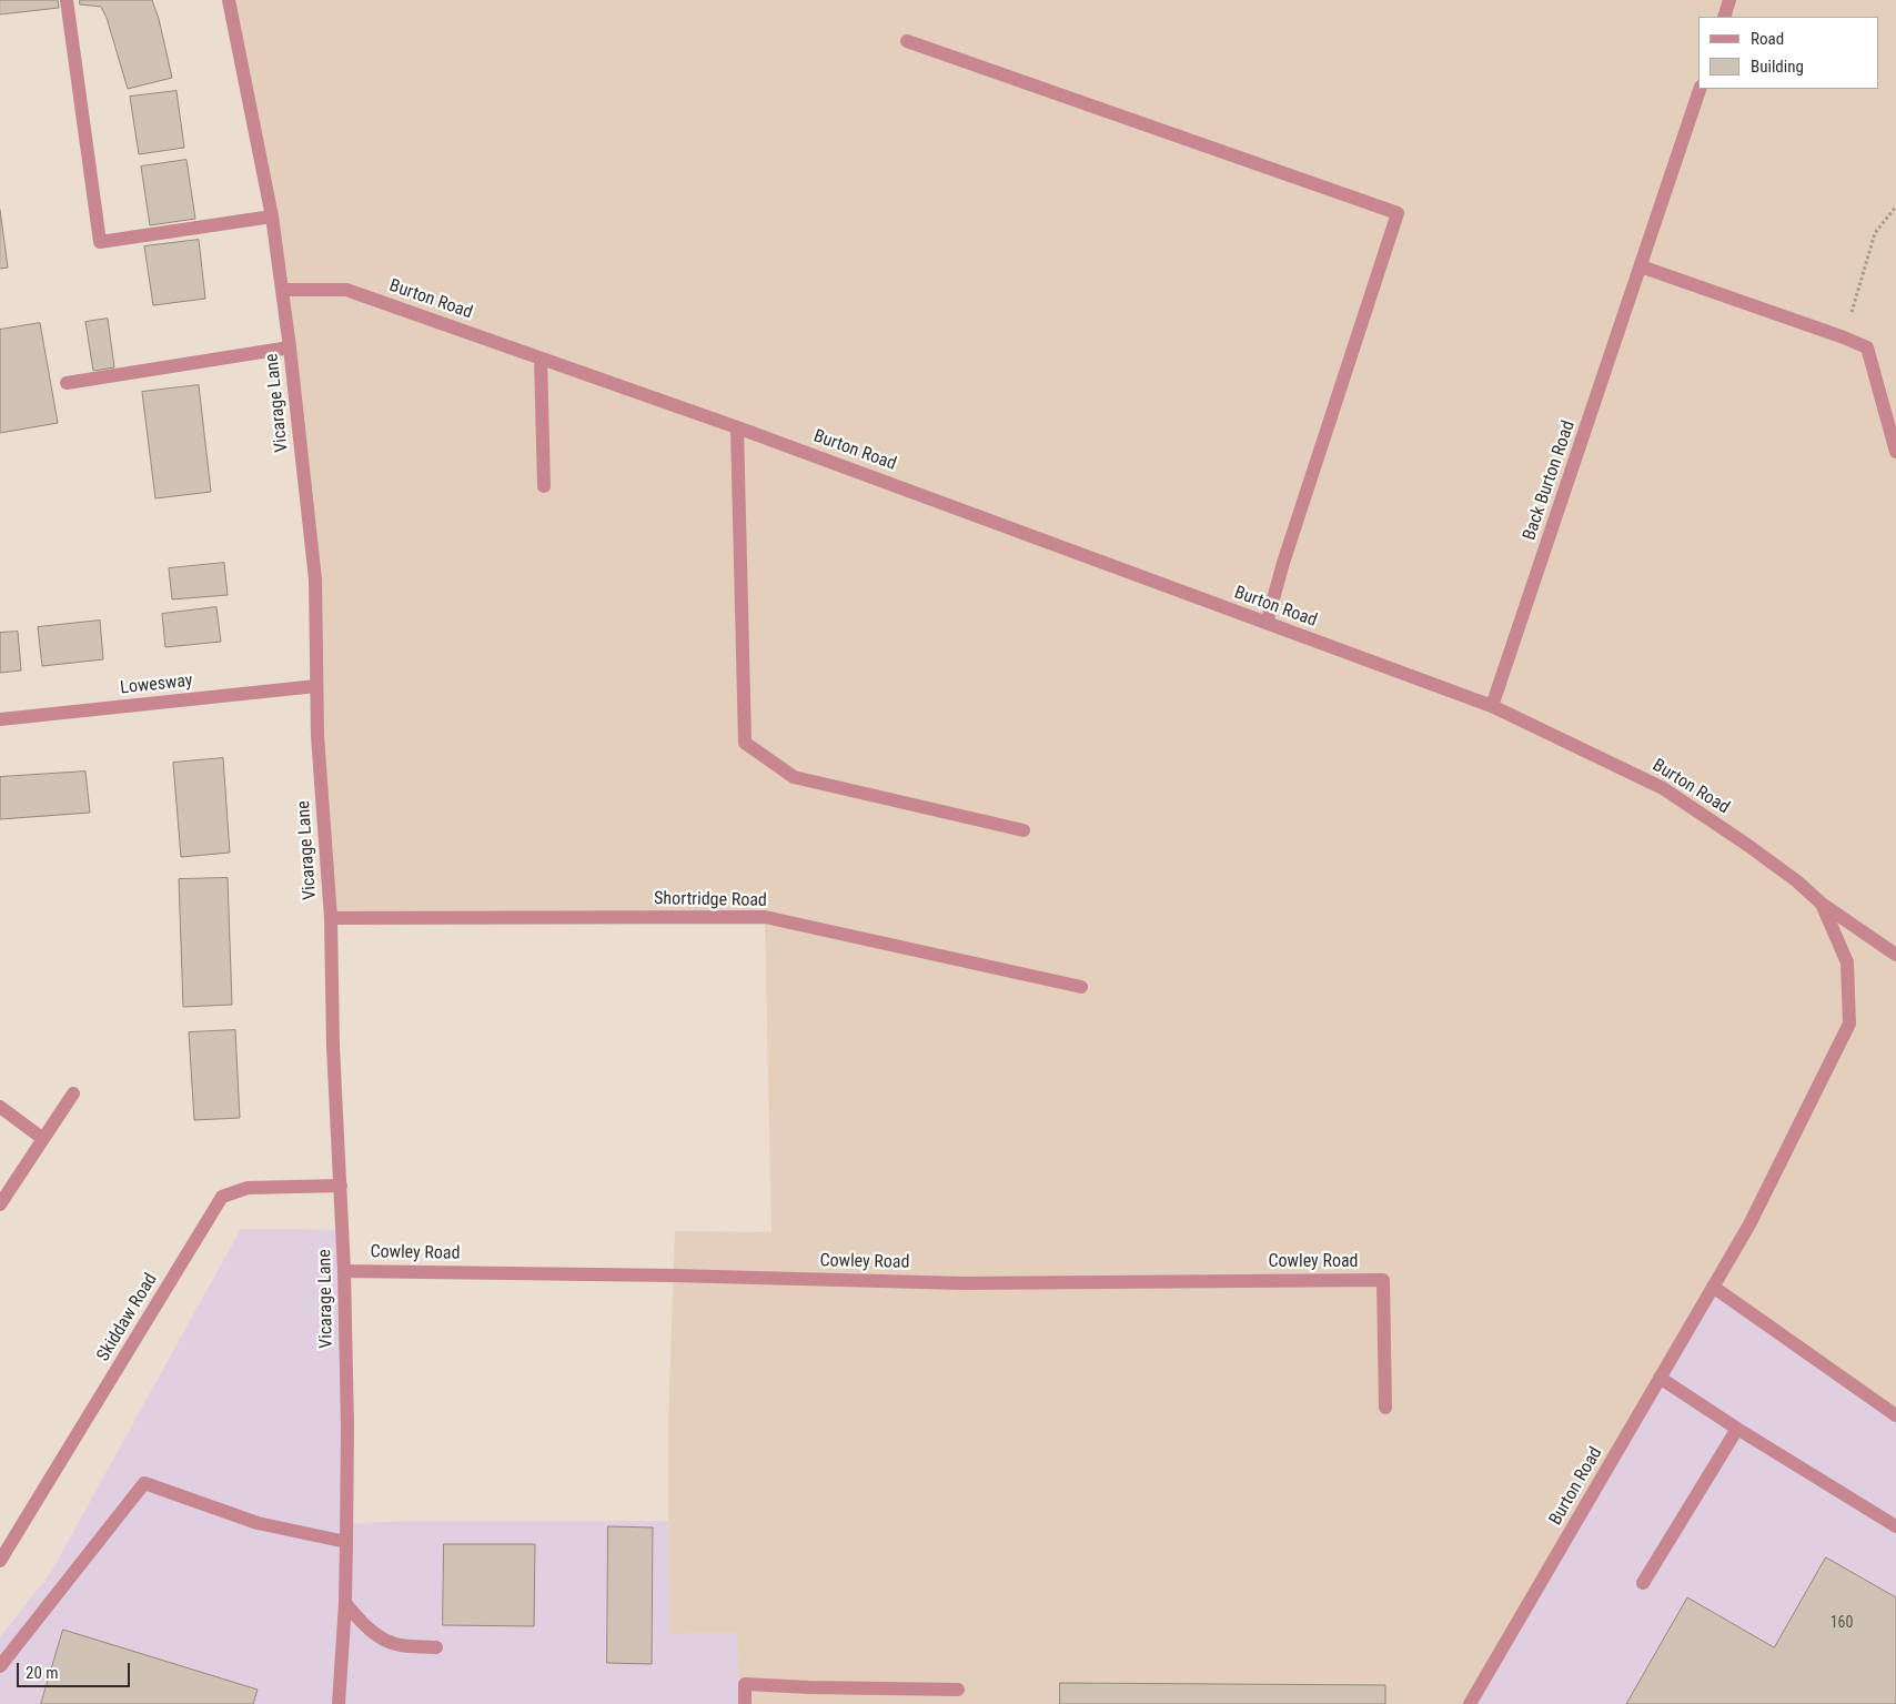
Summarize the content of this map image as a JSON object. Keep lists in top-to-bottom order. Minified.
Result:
{"streets":{"street":["Burton Road","Vicarage Lane","Back Burton Road","Lowesway","Shortridge Road","Cowley Road","Skiddaw Road"]},"crossings":[["Burton Road","Vicarage Lane"],["Burton Road","Back Burton Road"],["Vicarage Lane","Lowesway"],["Vicarage Lane","Shortridge Road"],["Vicarage Lane","Cowley Road"],["Vicarage Lane","Skiddaw Road"]],"house_numbers":["160"],"legend":["Road","Building"],"scale_bar":"20 m"}
